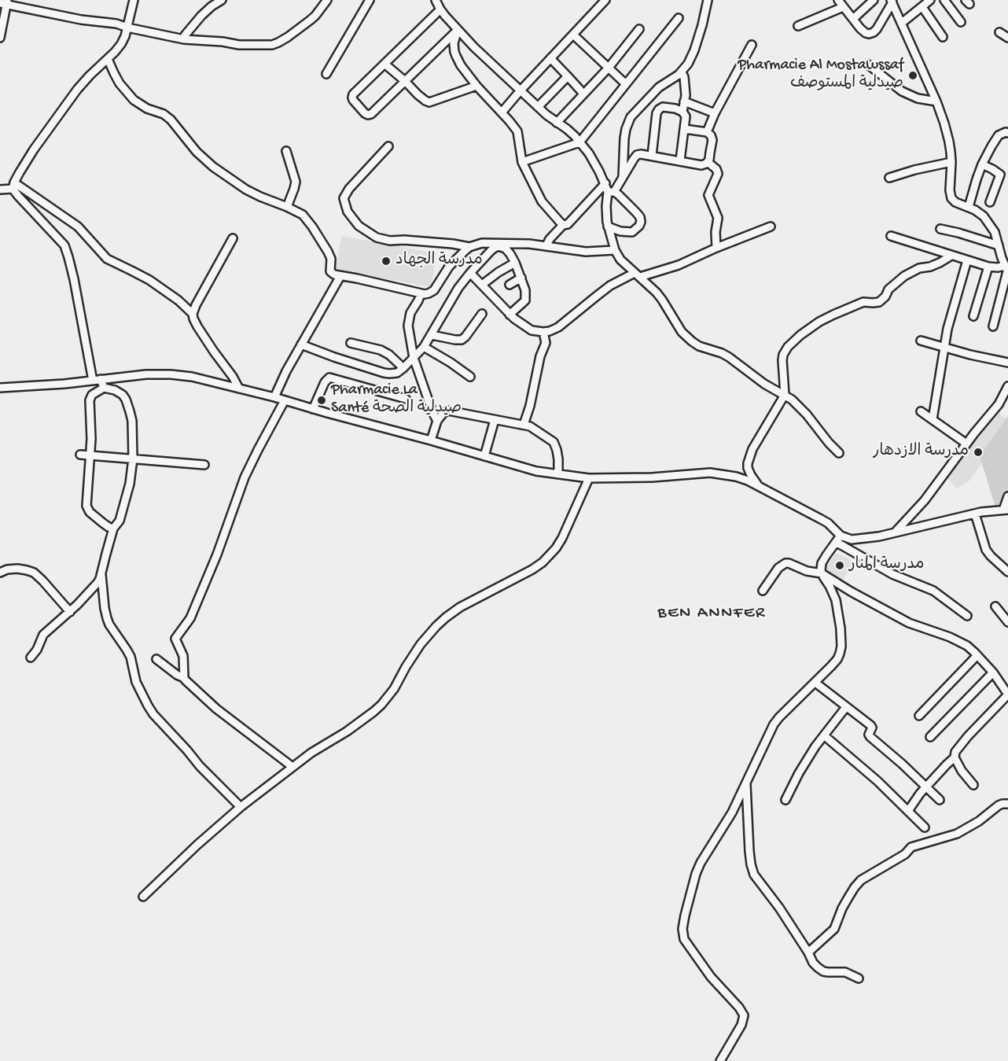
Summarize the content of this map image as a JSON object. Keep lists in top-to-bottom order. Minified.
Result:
{"districts":["BEN ANNFER"],"places":["Pharmacie Al Mostawssaf صيدلية المستوصف","مدرسة الجهاد","Pharmacie La Santé صيدلية الصحة","مدرسة الازدهار","مدرسة المنار"]}
